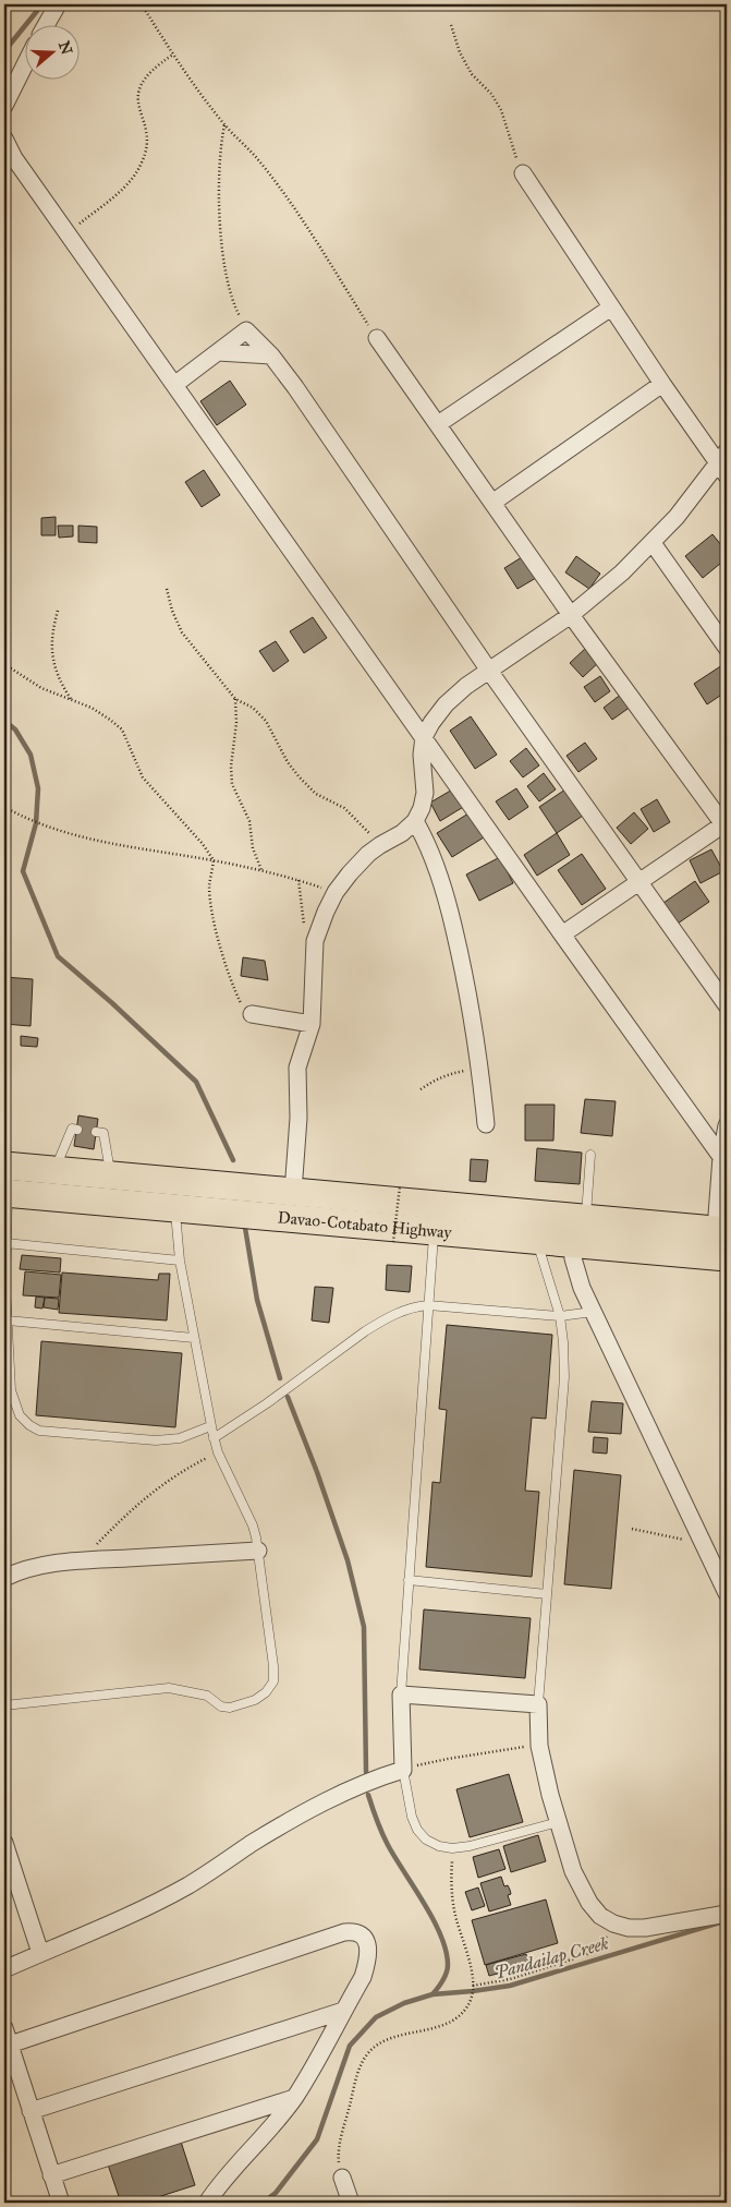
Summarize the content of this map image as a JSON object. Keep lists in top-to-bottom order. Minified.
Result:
{"streets":{"highway":["Davao-Cotabato Highway"]},"water":["Pandailap Creek"],"north":"right"}
